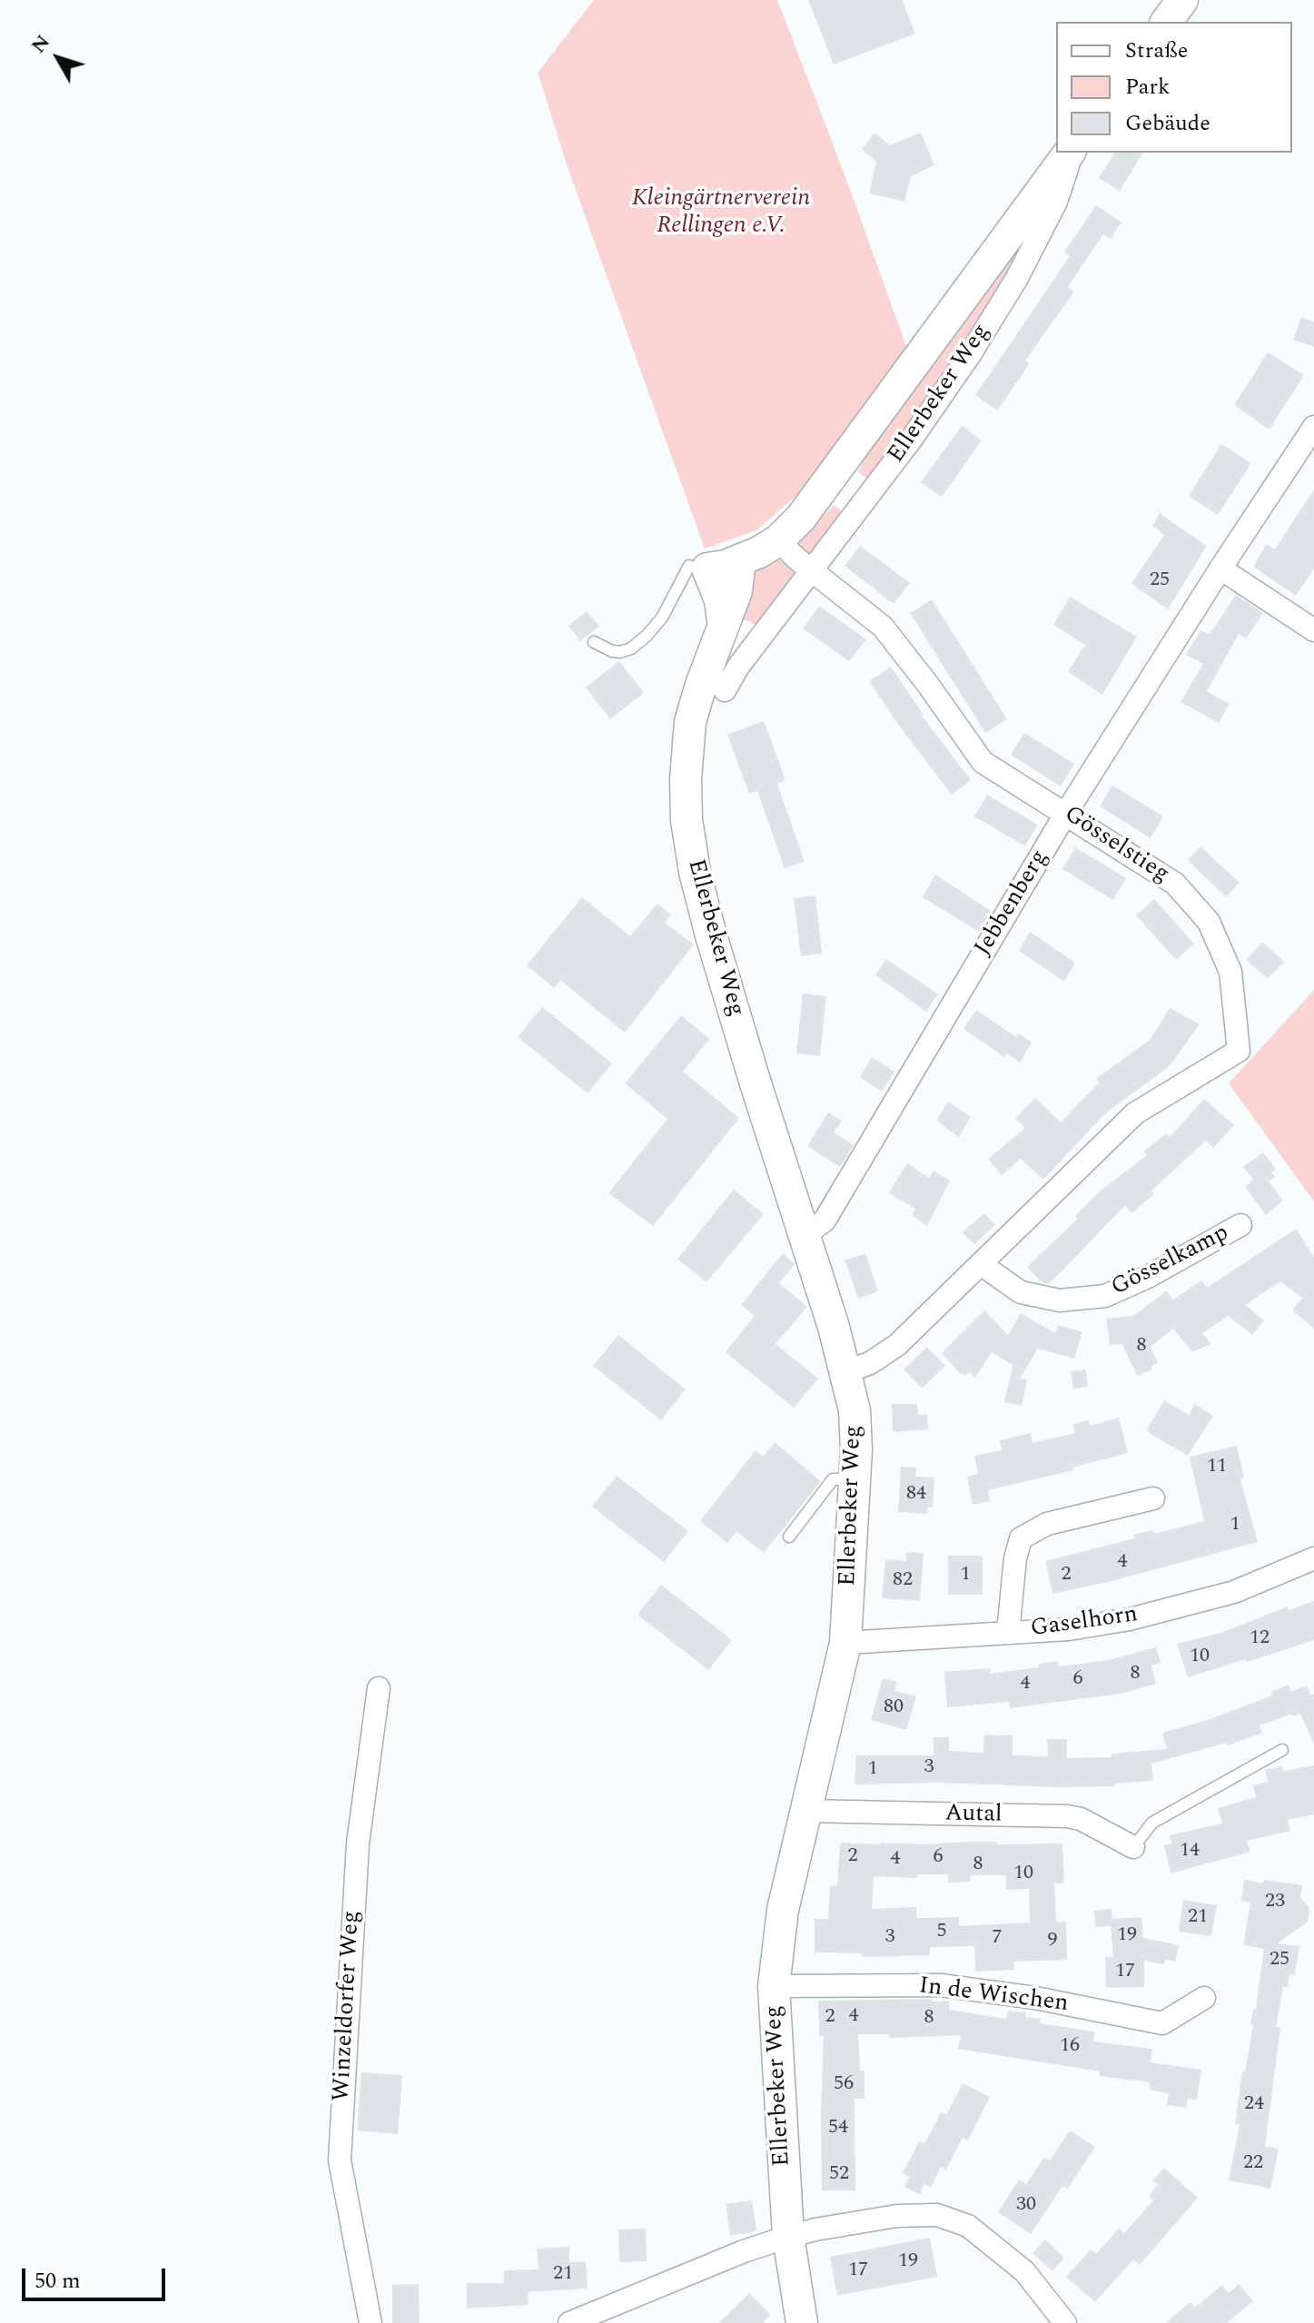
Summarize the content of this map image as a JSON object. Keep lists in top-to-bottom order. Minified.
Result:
{"streets":{"street":["Ellerbeker Weg","Gösselstieg","Jebbenberg","Gösselkamp","Gaselhorn","Autal","In de Wischen","Winzeldorfer Weg"]},"crossings":[["Ellerbeker Weg","Gösselstieg"],["Ellerbeker Weg","Jebbenberg"],["Ellerbeker Weg","Gaselhorn"],["Ellerbeker Weg","Autal"],["Ellerbeker Weg","In de Wischen"],["Gösselstieg","Jebbenberg"],["Gösselstieg","Gösselkamp"]],"parks":["Kleingärtnerverein Rellingen e.V."],"house_numbers":["25","8","11","84","1","4","1","2","82","12","10","8","6","4","80","3","1","14","2","6","4","8","10","23","21","5","19","3","7","9","25","17","4","2","8","16","56","24","54","22","52","30","19","17","21"],"legend":["Straße","Park","Gebäude"],"scale_bar":"50 m","north":"top left"}
